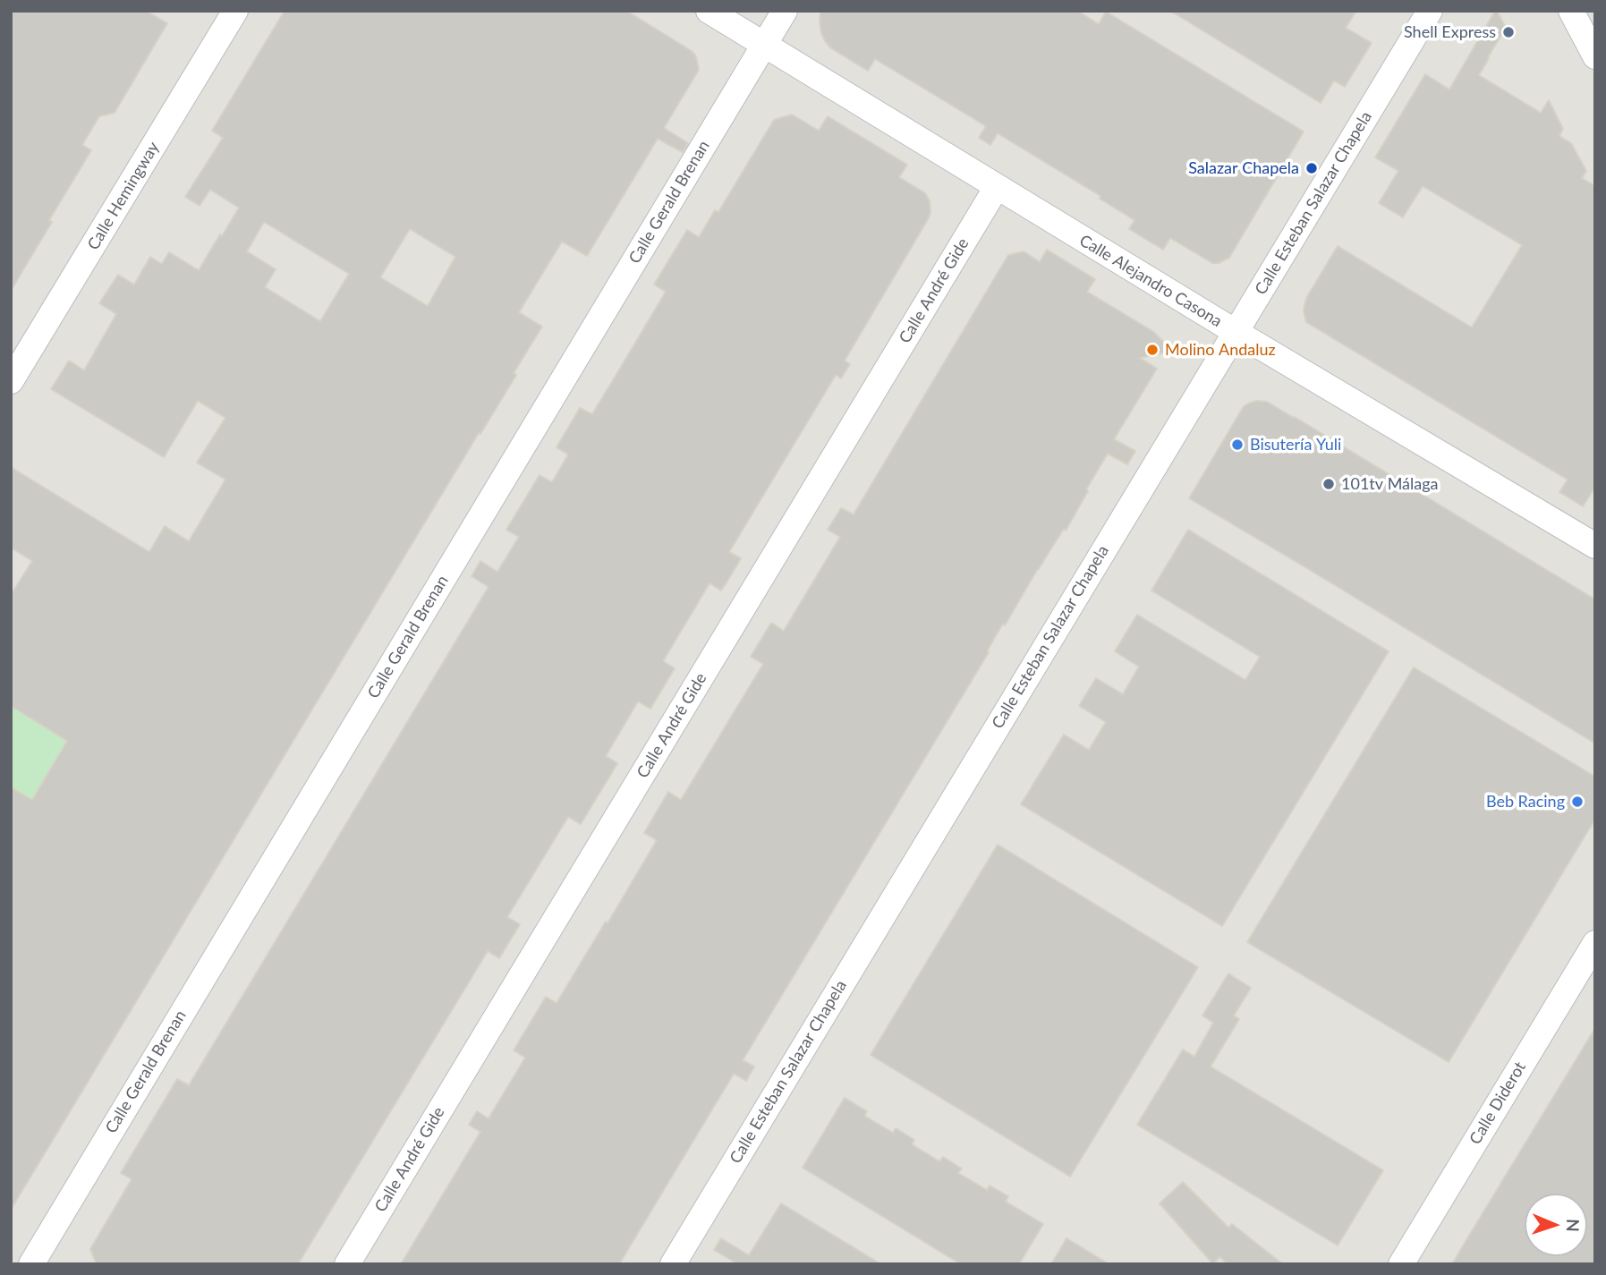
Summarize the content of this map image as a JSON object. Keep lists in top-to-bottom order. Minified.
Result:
{"streets":{"street":["Calle Hemingway","Calle Gerald Brenan","Calle Esteban Salazar Chapela","Calle Alejandro Casona","Calle André Gide","Calle Diderot"]},"crossings":[["Calle Gerald Brenan","Calle Alejandro Casona"],["Calle Esteban Salazar Chapela","Calle Alejandro Casona"],["Calle Alejandro Casona","Calle André Gide"]],"places":["Shell Express","Salazar Chapela","Molino Andaluz","Bisutería Yuli","101tv Málaga","Beb Racing"],"north":"right"}
